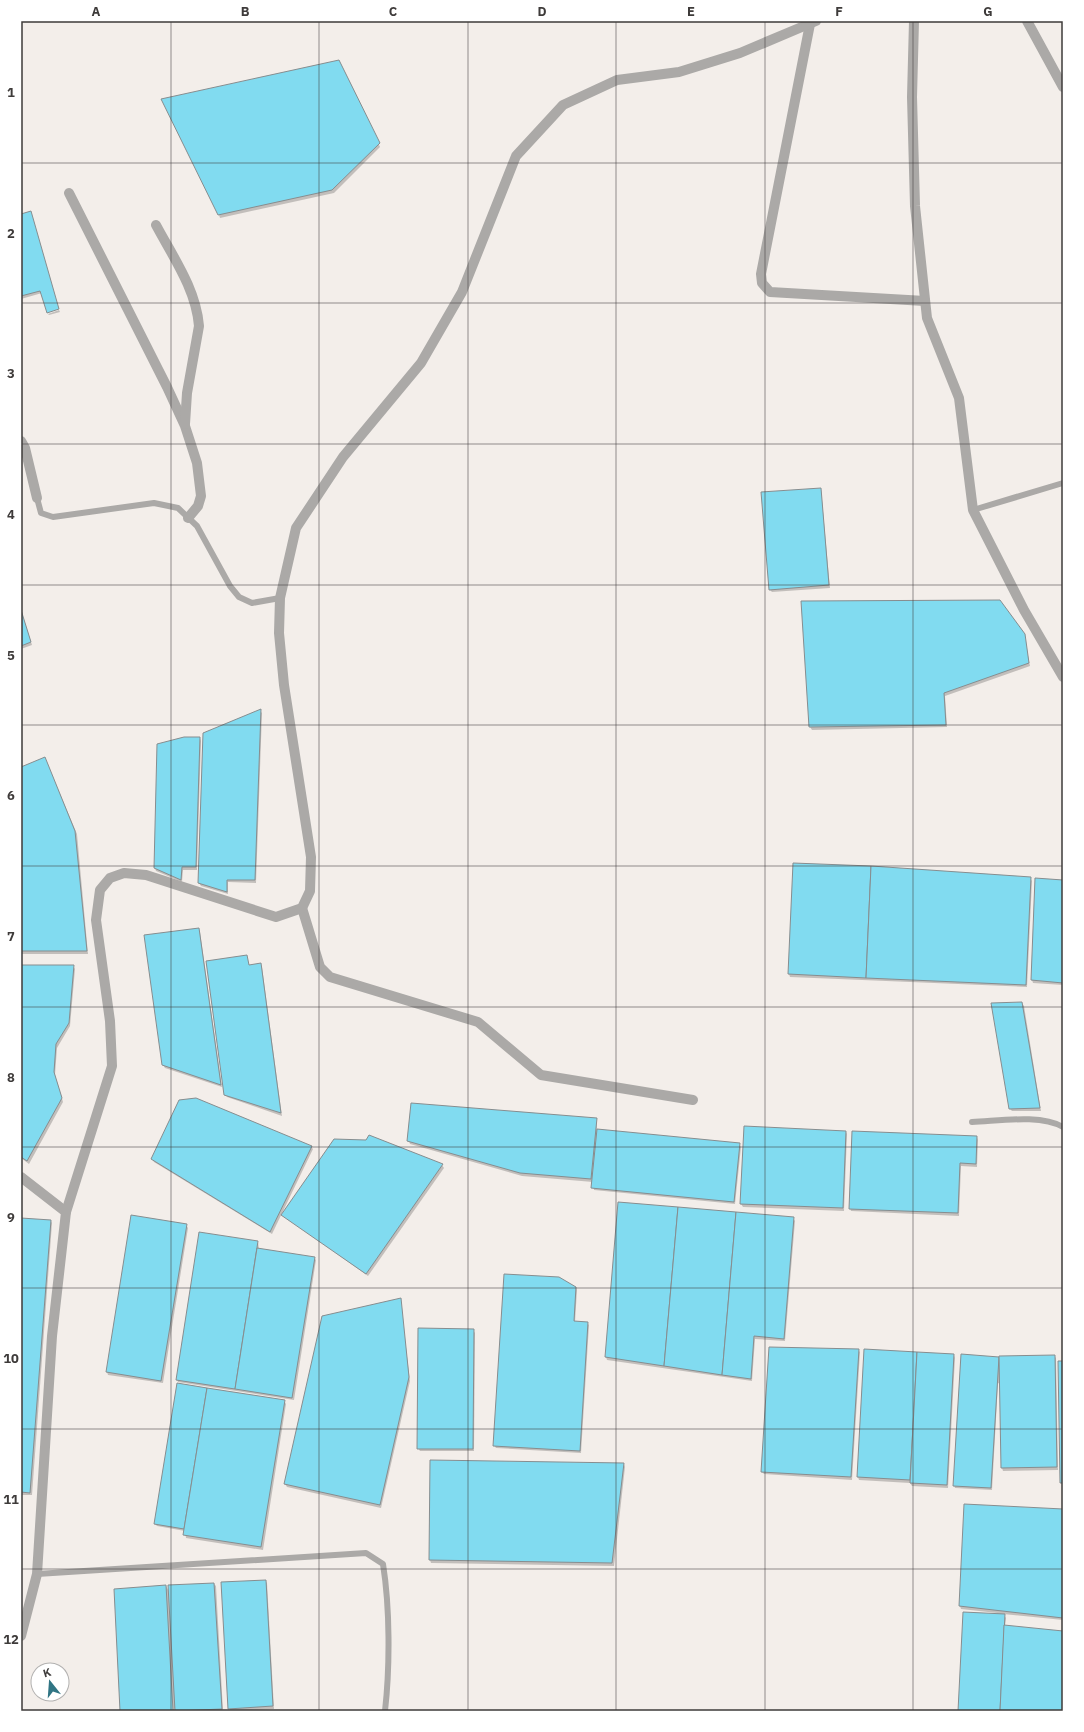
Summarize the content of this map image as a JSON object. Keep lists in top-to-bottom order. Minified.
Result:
{"north":"top","grid":{"columns":["A","B","C","D","E","F","G"],"rows":["1","2","3","4","5","6","7","8","9","10","11","12"]}}
